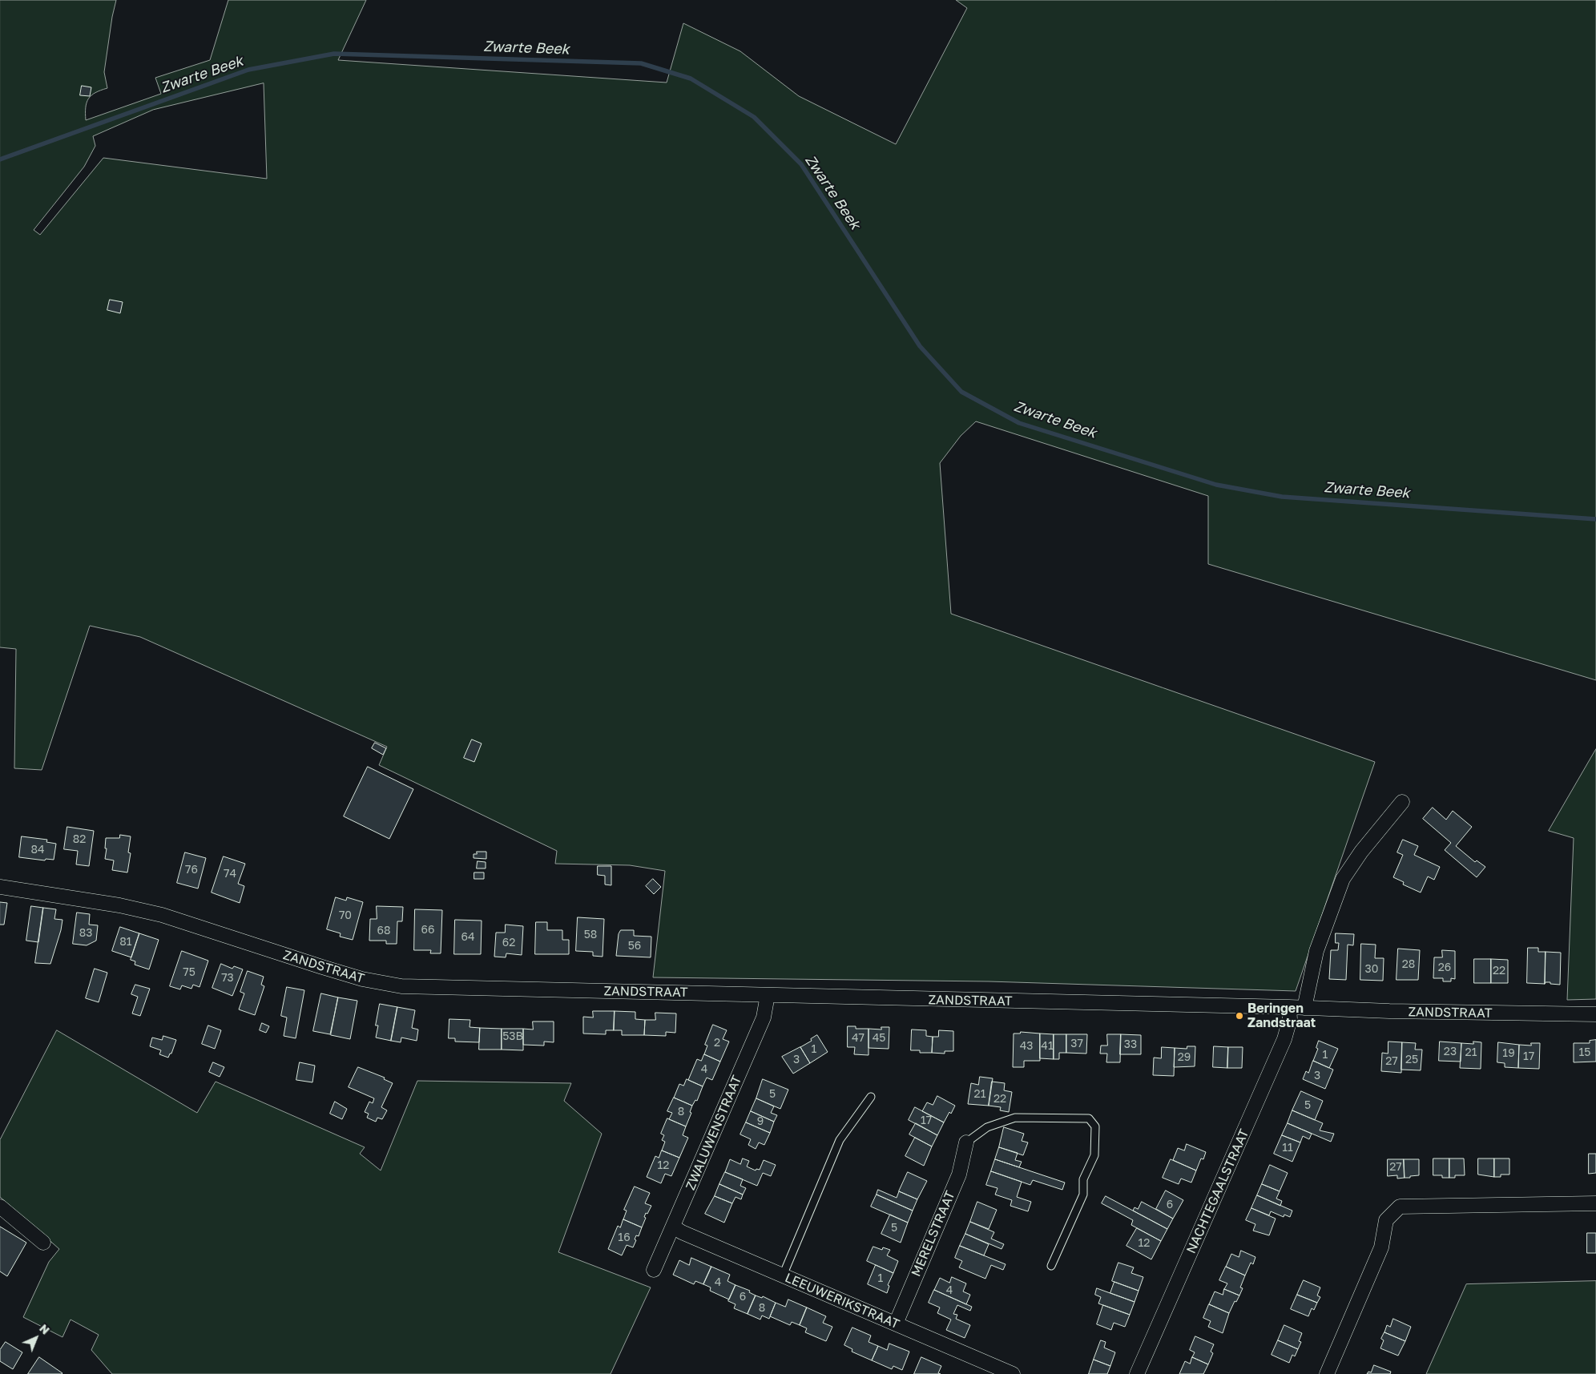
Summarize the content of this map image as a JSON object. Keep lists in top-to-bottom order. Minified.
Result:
{"streets":{"street":["ZANDSTRAAT","ZWALUWENSTRAAT","NACHTEGAALSTRAAT","MERELSTRAAT","LEEUWERIKSTRAAT"]},"crossings":[["ZANDSTRAAT","ZWALUWENSTRAAT"],["ZANDSTRAAT","NACHTEGAALSTRAAT"],["ZWALUWENSTRAAT","LEEUWERIKSTRAAT"],["MERELSTRAAT","LEEUWERIKSTRAAT"]],"water":["Zwarte Beek"],"places":["Beringen Zandstraat"],"house_numbers":["82","84","76","74","70","66","68","83","58","64","81","62","56","28","26","30","22","75","73","53B","47","45","2","37","33","43","41","1","23","21","15","19","1","17","29","3","25","27","4","3","5","21","22","5","8","17","9","11","12","27","6","5","16","12","1","4","4","6","8"],"north":"top right"}
